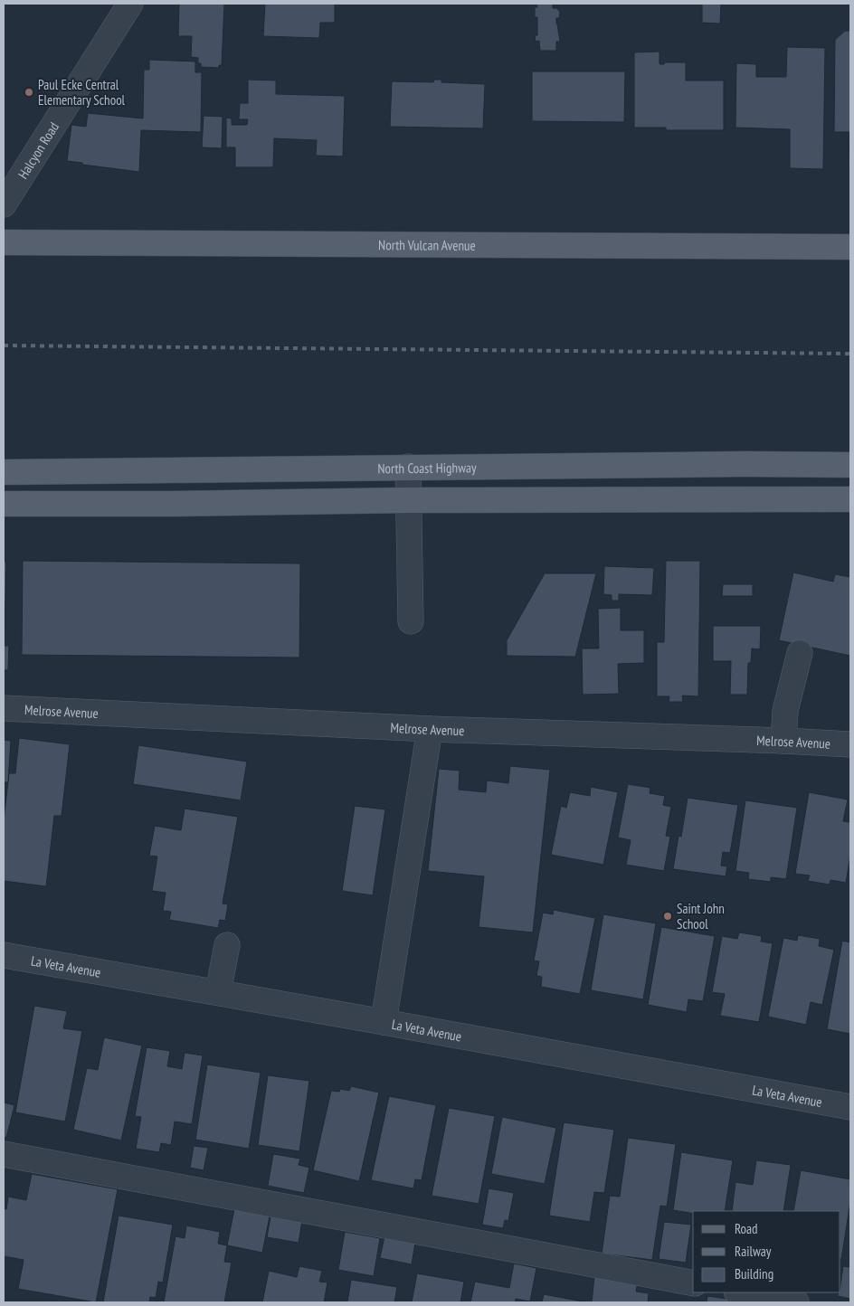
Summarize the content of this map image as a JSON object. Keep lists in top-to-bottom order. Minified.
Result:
{"streets":{"main road":["North Vulcan Avenue","North Coast Highway"],"street":["Halcyon Road","Melrose Avenue","La Veta Avenue"]},"places":["Paul Ecke Central Elementary School","Saint John School"],"legend":["Road","Railway","Building"]}
